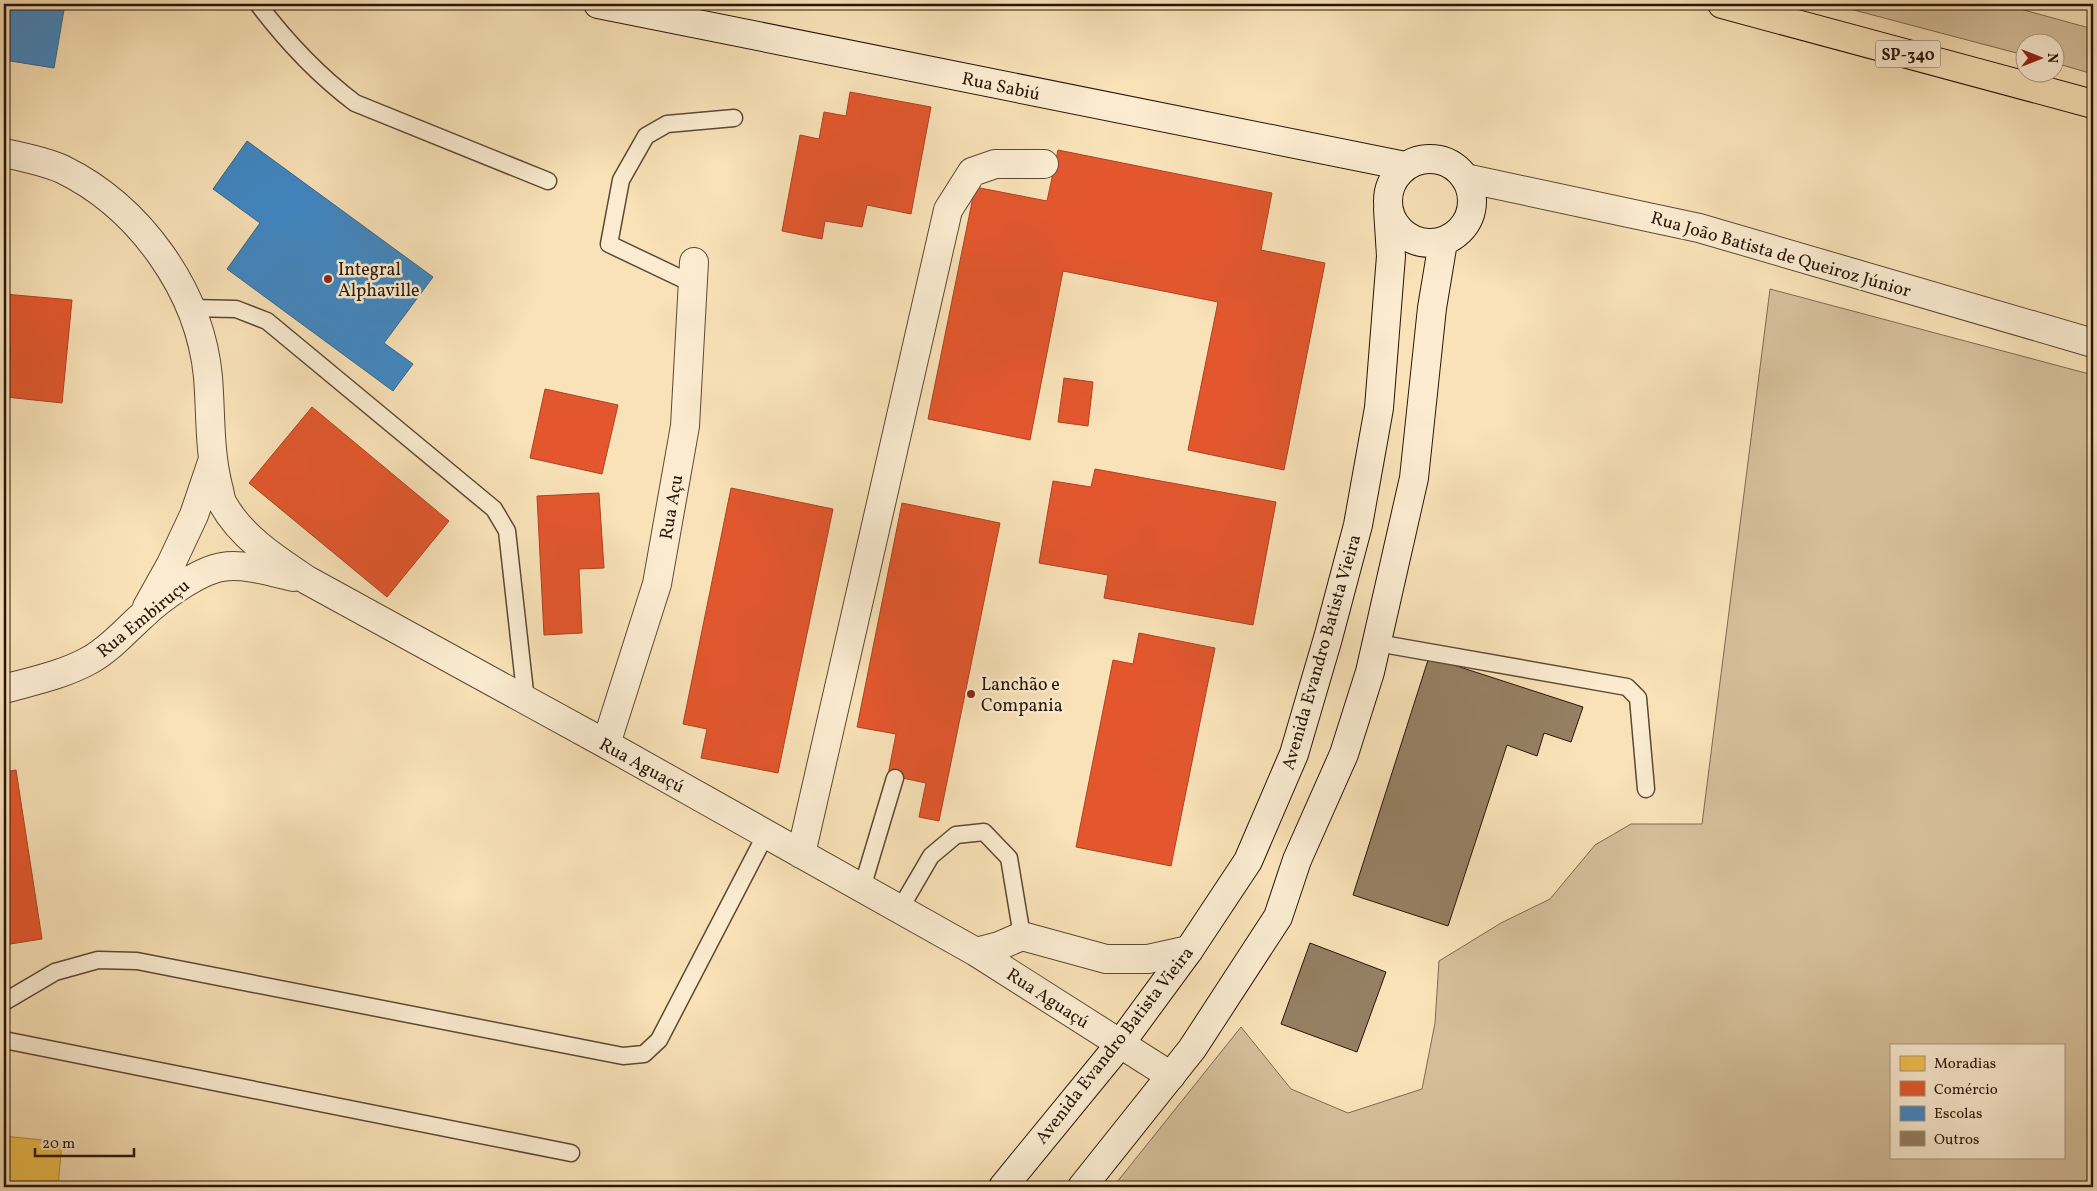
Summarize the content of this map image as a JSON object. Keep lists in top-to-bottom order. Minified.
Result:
{"streets":{"highway":["SP-340"],"street":["Rua Sabiú","Rua João Batista de Queiroz Júnior","Rua Açu","Rua Embiruçu","Avenida Evandro Batista Vieira","Rua Aguaçú"]},"crossings":[["Rua Sabiú","Rua João Batista de Queiroz Júnior"],["Rua Sabiú","Avenida Evandro Batista Vieira"],["Rua João Batista de Queiroz Júnior","Avenida Evandro Batista Vieira"],["Rua Açu","Rua Aguaçú"],["Rua Embiruçu","Rua Aguaçú"],["Avenida Evandro Batista Vieira","Rua Aguaçú"]],"places":["Integral Alphaville","Lanchão e Compania"],"legend":["Moradias","Comércio","Escolas","Outros"],"scale_bar":"20 m","north":"right"}
